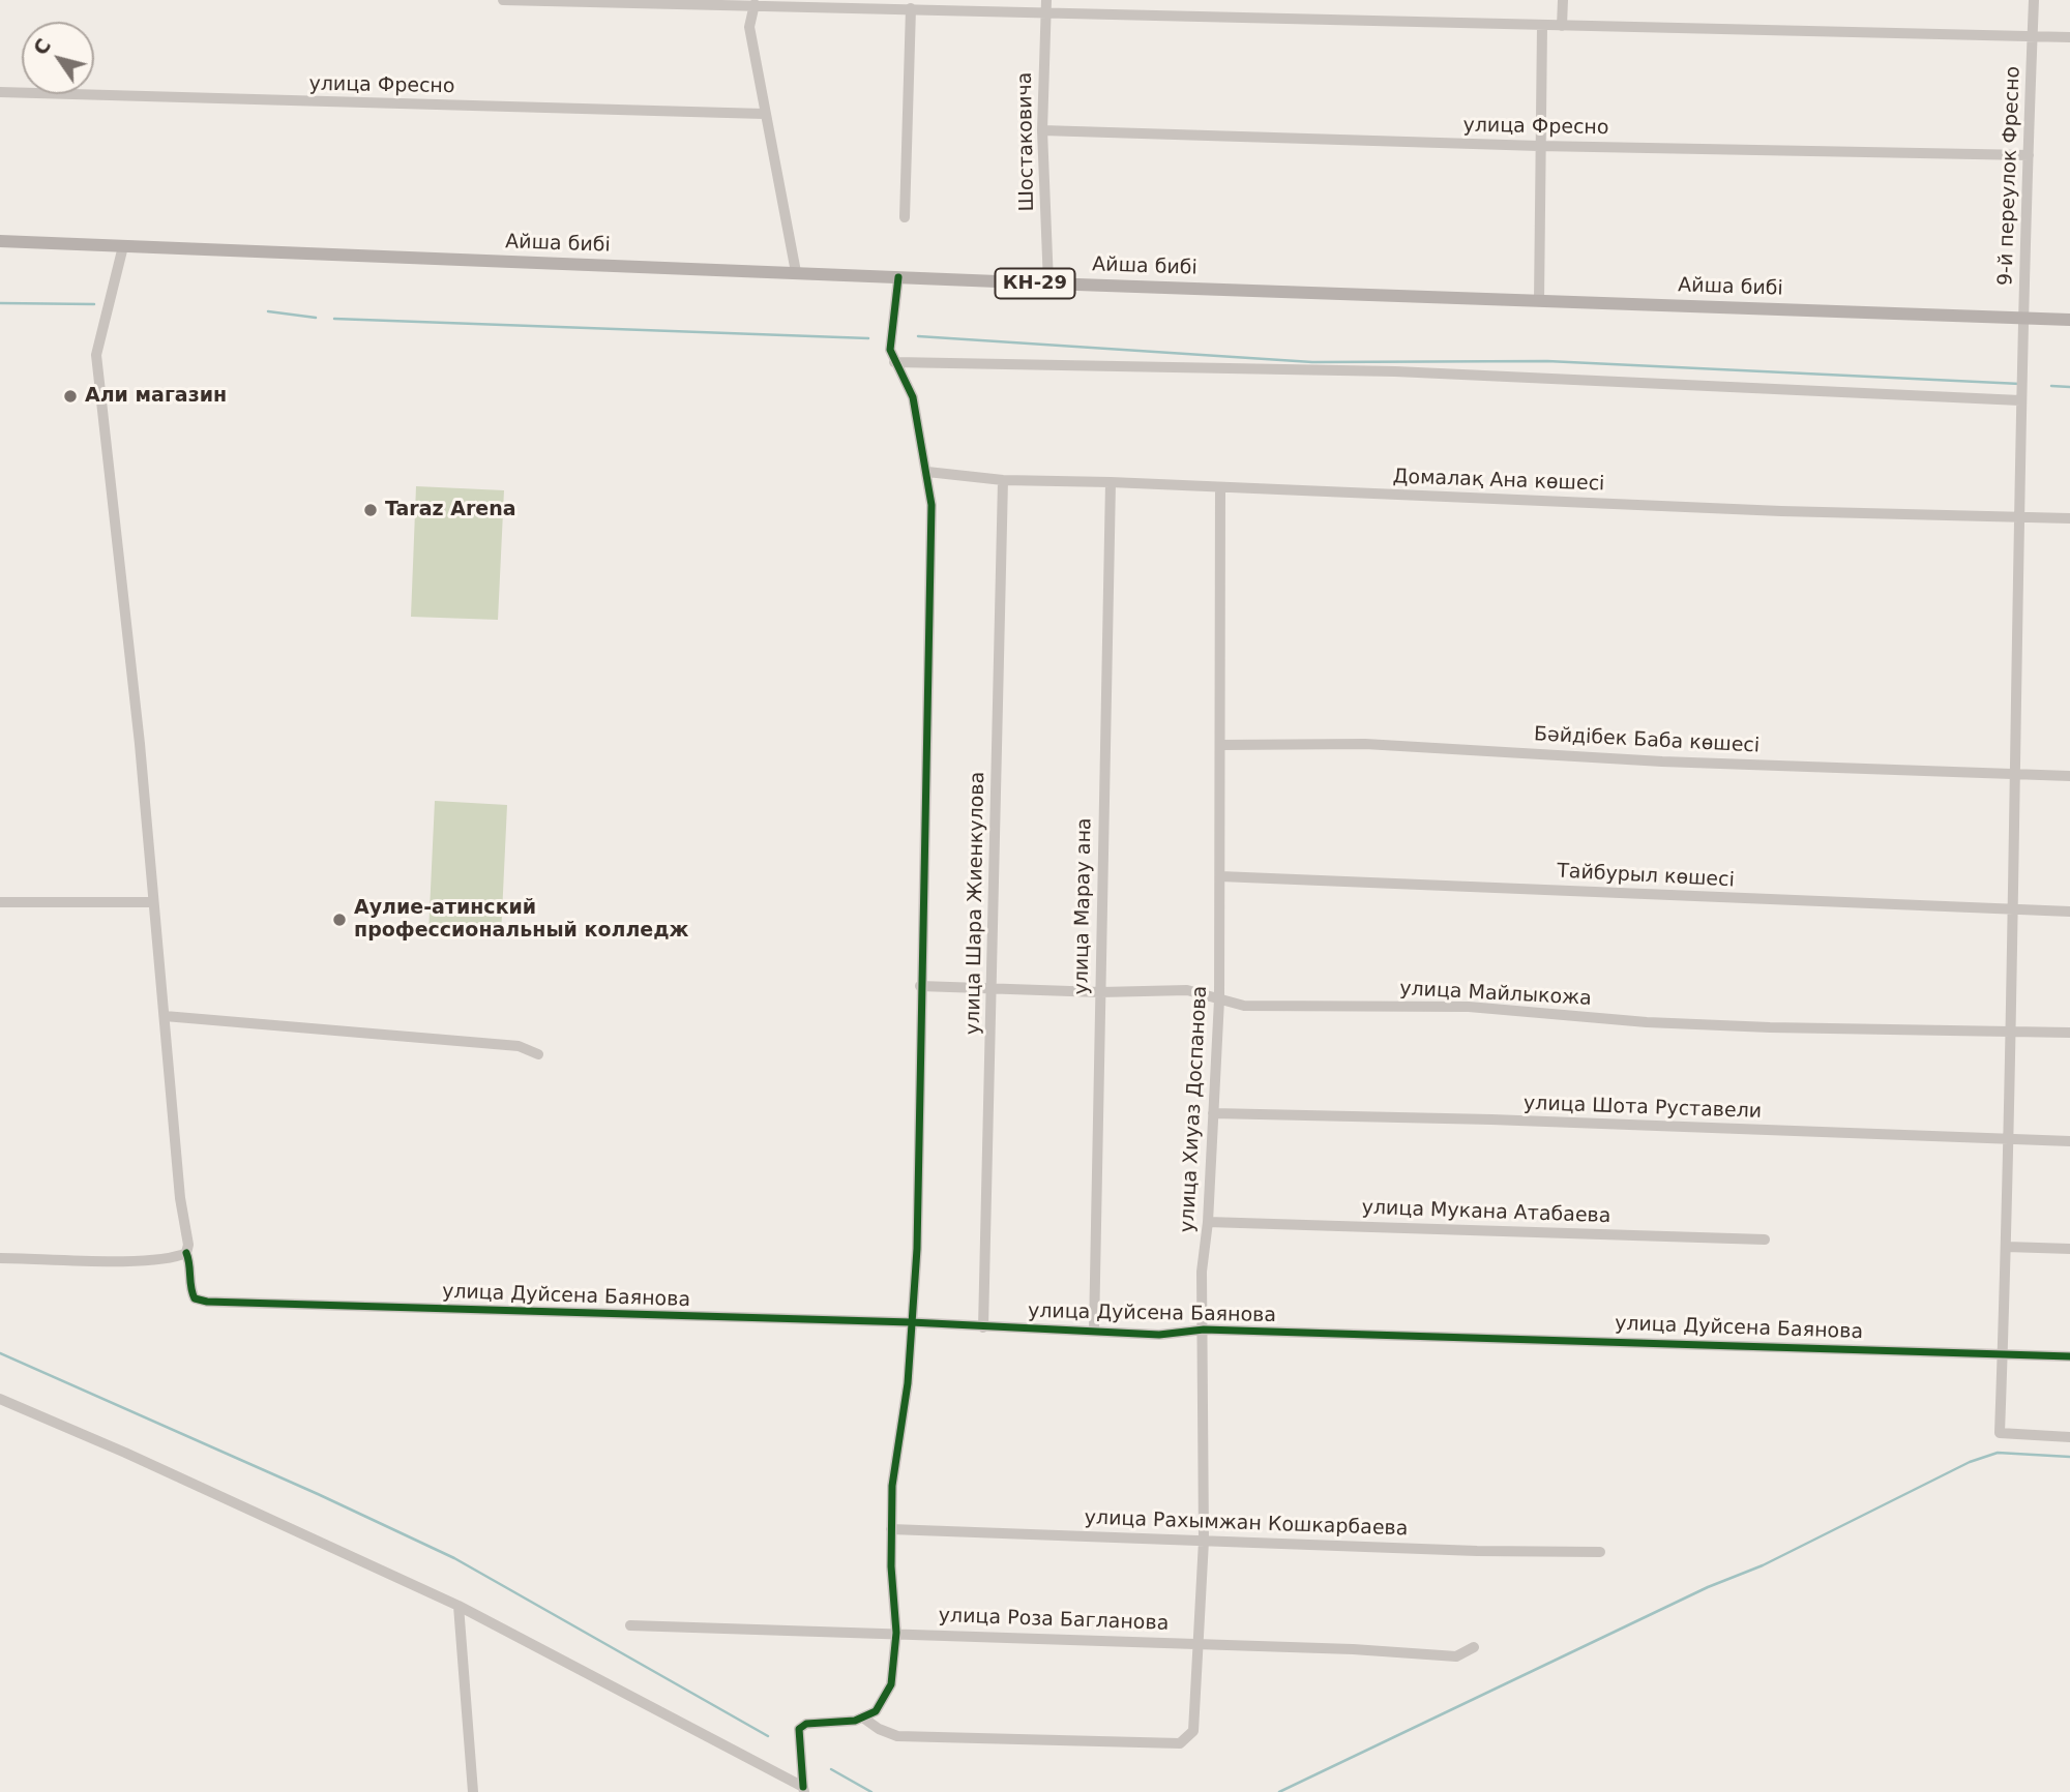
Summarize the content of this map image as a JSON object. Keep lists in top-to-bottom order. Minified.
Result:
{"streets":{"main road":["Айша бибі","КН-29"],"street":["улица Фресно","Шостаковича","9-й переулок Фресно","Домалақ Ана көшесі","Бәйдібек Баба көшесі","Тайбурыл көшесі","улица Шара Жиенкулова","улица Марау ана","улица Майлыкожа","улица Шота Руставели","улица Хиуаз Доспанова","улица Мукана Атабаева","улица Дуйсена Баянова","улица Рахымжан Кошкарбаева","улица Роза Багланова"]},"crossings":[["улица Фресно","Шостаковича"],["улица Фресно","9-й переулок Фресно"],["Шостаковича","Айша бибі"],["9-й переулок Фресно","Айша бибі"],["9-й переулок Фресно","Домалақ Ана көшесі"],["9-й переулок Фресно","Бәйдібек Баба көшесі"],["9-й переулок Фресно","Тайбурыл көшесі"],["9-й переулок Фресно","улица Майлыкожа"],["9-й переулок Фресно","улица Шота Руставели"],["9-й переулок Фресно","улица Дуйсена Баянова"],["Домалақ Ана көшесі","улица Шара Жиенкулова"],["Домалақ Ана көшесі","улица Марау ана"],["Домалақ Ана көшесі","улица Хиуаз Доспанова"],["Бәйдібек Баба көшесі","улица Хиуаз Доспанова"],["Тайбурыл көшесі","улица Хиуаз Доспанова"],["улица Шара Жиенкулова","улица Майлыкожа"],["улица Шара Жиенкулова","улица Дуйсена Баянова"],["улица Марау ана","улица Майлыкожа"],["улица Марау ана","улица Дуйсена Баянова"],["улица Майлыкожа","улица Хиуаз Доспанова"],["улица Шота Руставели","улица Хиуаз Доспанова"],["улица Хиуаз Доспанова","улица Мукана Атабаева"],["улица Хиуаз Доспанова","улица Дуйсена Баянова"],["улица Хиуаз Доспанова","улица Рахымжан Кошкарбаева"],["улица Хиуаз Доспанова","улица Роза Багланова"]],"places":["Али магазин","Taraz Arena","Аулие-атинский профессиональный колледж"],"north":"top left"}
